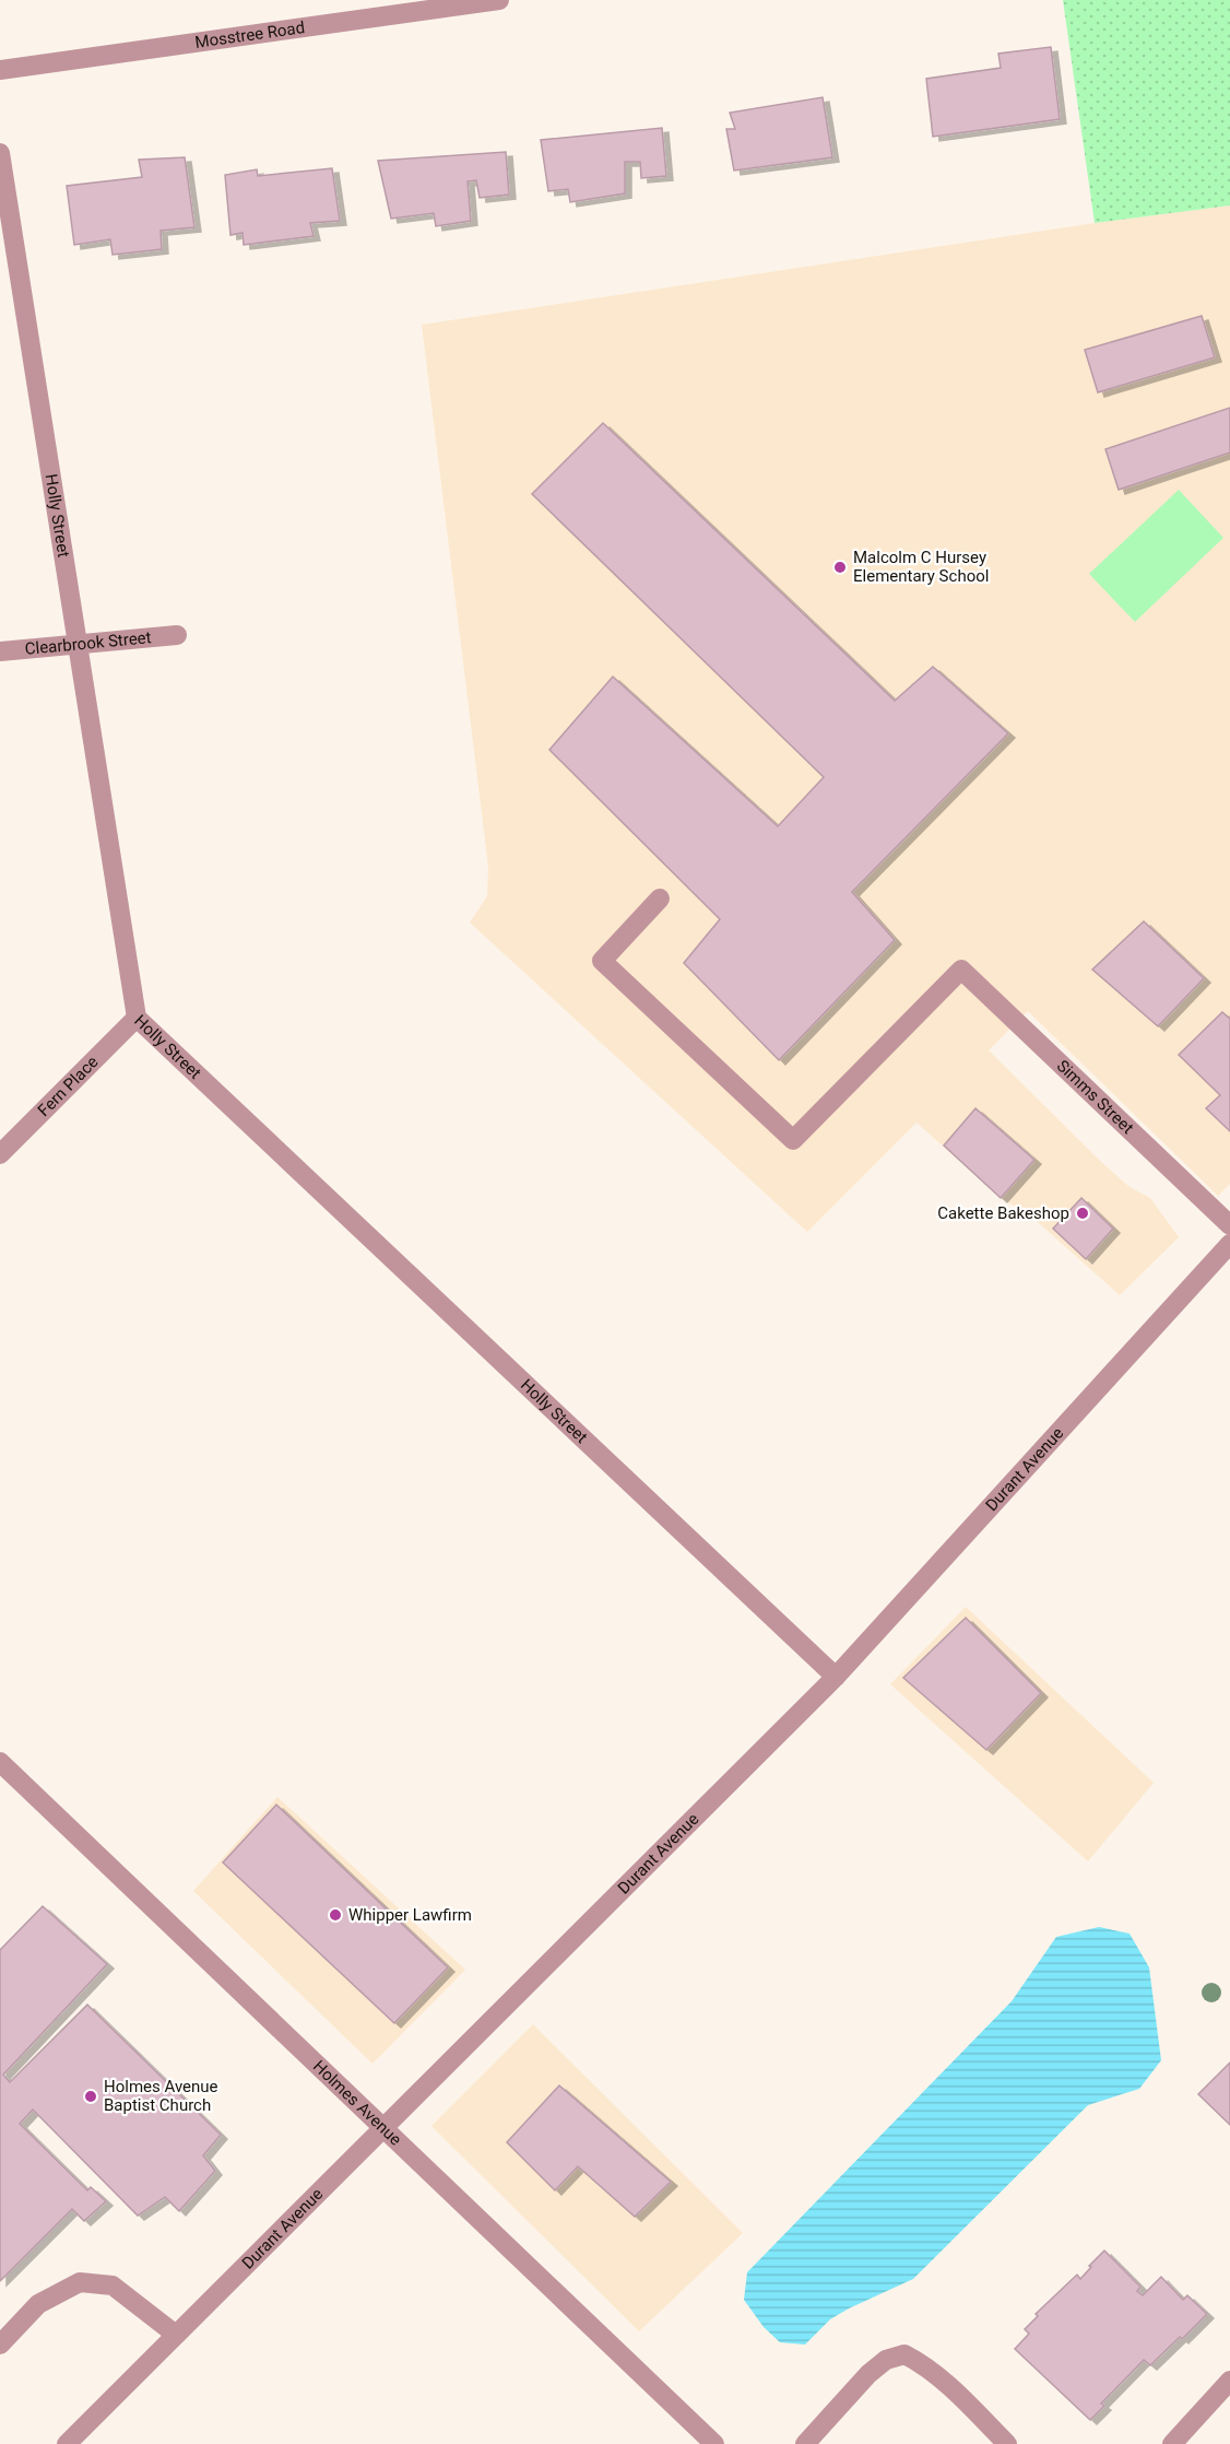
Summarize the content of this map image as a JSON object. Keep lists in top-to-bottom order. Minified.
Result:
{"streets":{"street":["Mosstree Road","Holly Street","Clearbrook Street","Fern Place","Simms Street","Durant Avenue","Holmes Avenue"]},"crossings":[["Holly Street","Clearbrook Street"],["Holly Street","Fern Place"],["Holly Street","Durant Avenue"],["Durant Avenue","Holmes Avenue"]],"places":["Malcolm C Hursey Elementary School","Cakette Bakeshop","Whipper Lawfirm","Holmes Avenue Baptist Church"]}
